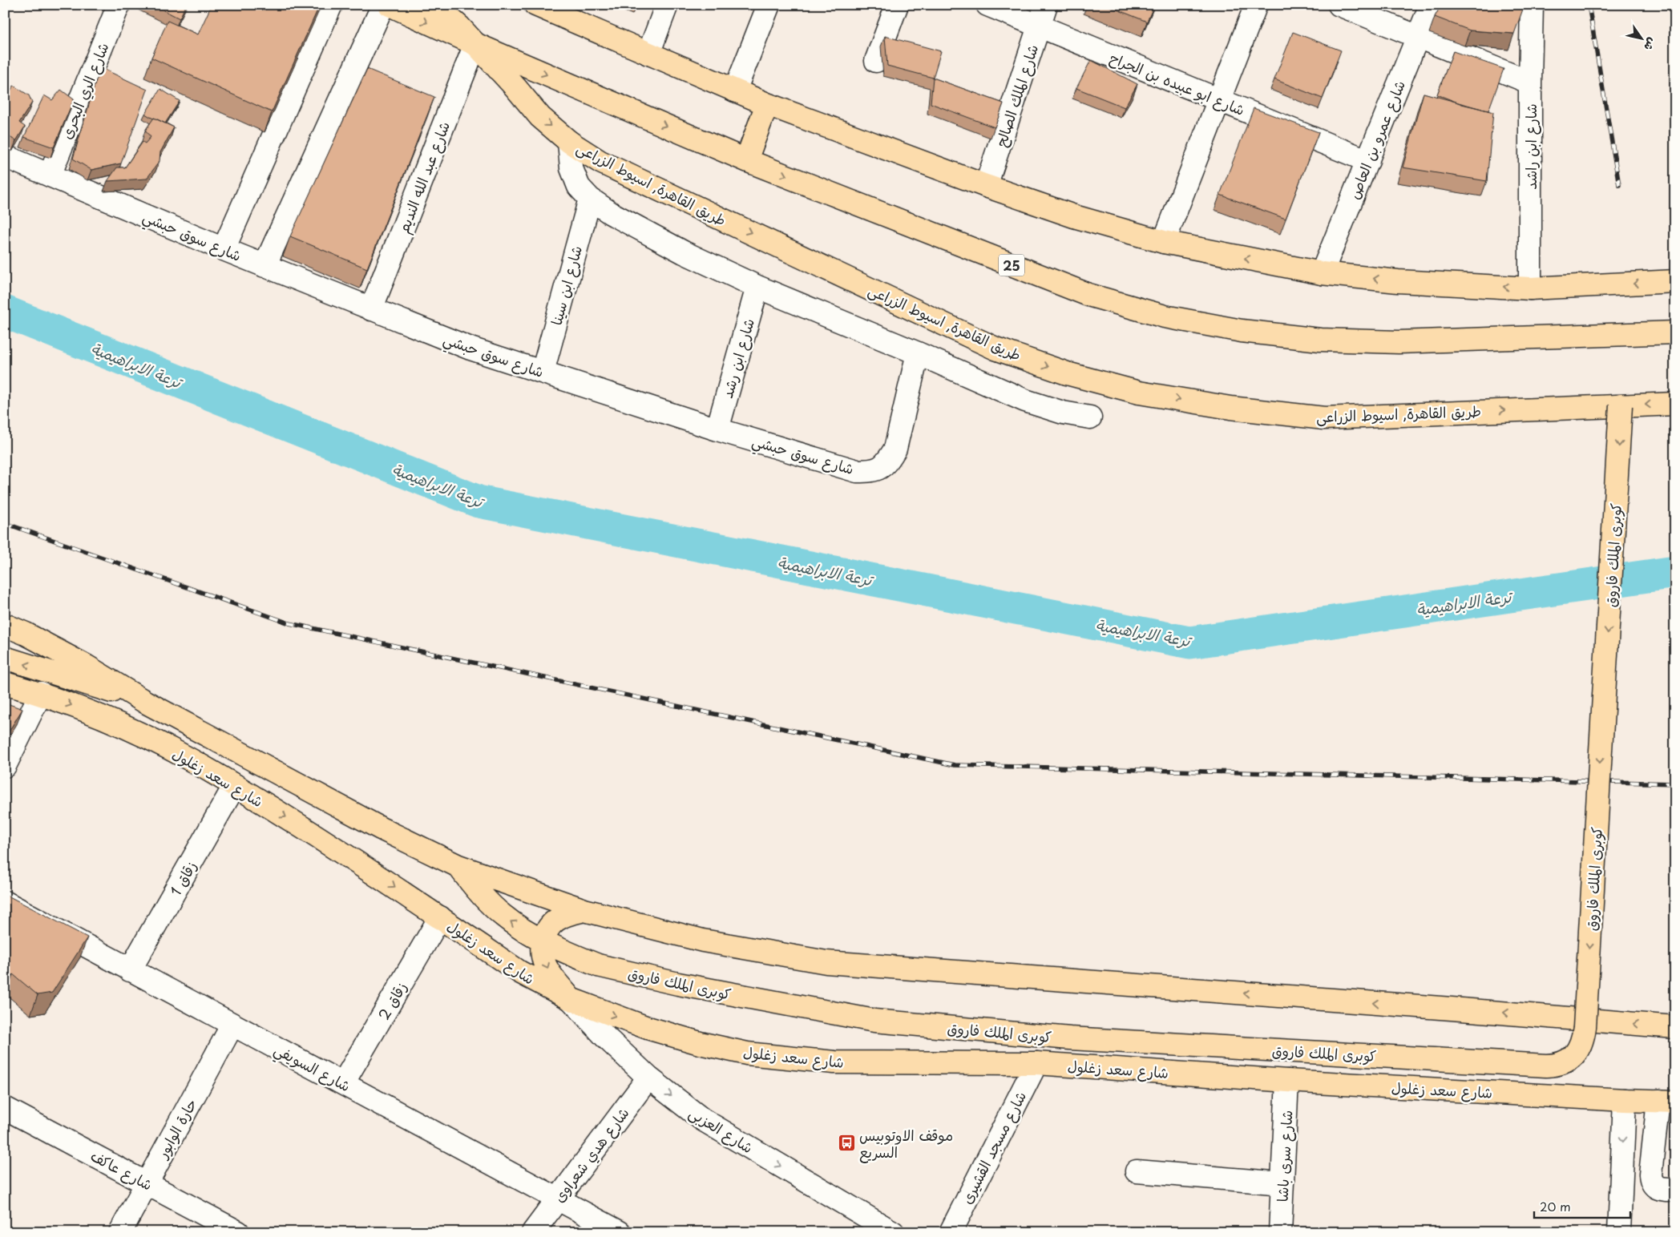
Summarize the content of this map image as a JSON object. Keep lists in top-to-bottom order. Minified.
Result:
{"streets":{"main road":["طريق القاهرة, اسيوط الزراعى","25","كوبرى الملك فاروق","شارع سعد زغلول"],"street":["شارع ابو عبيده بن الجراح","شارع الري البحرى","شارع الملك الصالح","شارع عمرو بن العاص","شارع ابن راشد","شارع عبد الله النديم","شارع سوق حبشي","شارع ابن سينا","شارع ابن رشد","زقاق 1","زقاق 2","شارع السويفي","حارة الوابور","شارع العزبى","شارع مسجد القشيرى","شارع هدي شعراوى","شارع سرى باشا","شارع عاكف"]},"crossings":[["شارع ابو عبيده بن الجراح","شارع الملك الصالح"],["شارع ابو عبيده بن الجراح","شارع عمرو بن العاص"],["شارع الري البحرى","شارع سوق حبشي"],["شارع عبد الله النديم","طريق القاهرة, اسيوط الزراعى"],["شارع عبد الله النديم","شارع سوق حبشي"],["طريق القاهرة, اسيوط الزراعى","كوبرى الملك فاروق"],["شارع سوق حبشي","شارع ابن سينا"],["شارع سوق حبشي","شارع ابن رشد"],["شارع سعد زغلول","زقاق 1"],["شارع سعد زغلول","زقاق 2"],["شارع سعد زغلول","شارع العزبى"],["شارع سعد زغلول","شارع مسجد القشيرى"],["شارع سعد زغلول","شارع سرى باشا"],["زقاق 1","شارع السويفي"],["زقاق 2","شارع السويفي"],["شارع السويفي","حارة الوابور"],["شارع السويفي","شارع هدي شعراوى"],["حارة الوابور","شارع عاكف"],["شارع العزبى","شارع هدي شعراوى"]],"one_way":["شارع العزبى"],"water":["ترعة الابراهيمية"],"places":{"bus stop":["موقف الاوتوبيس السريع"]},"scale_bar":"20 m","north":"bottom right"}
